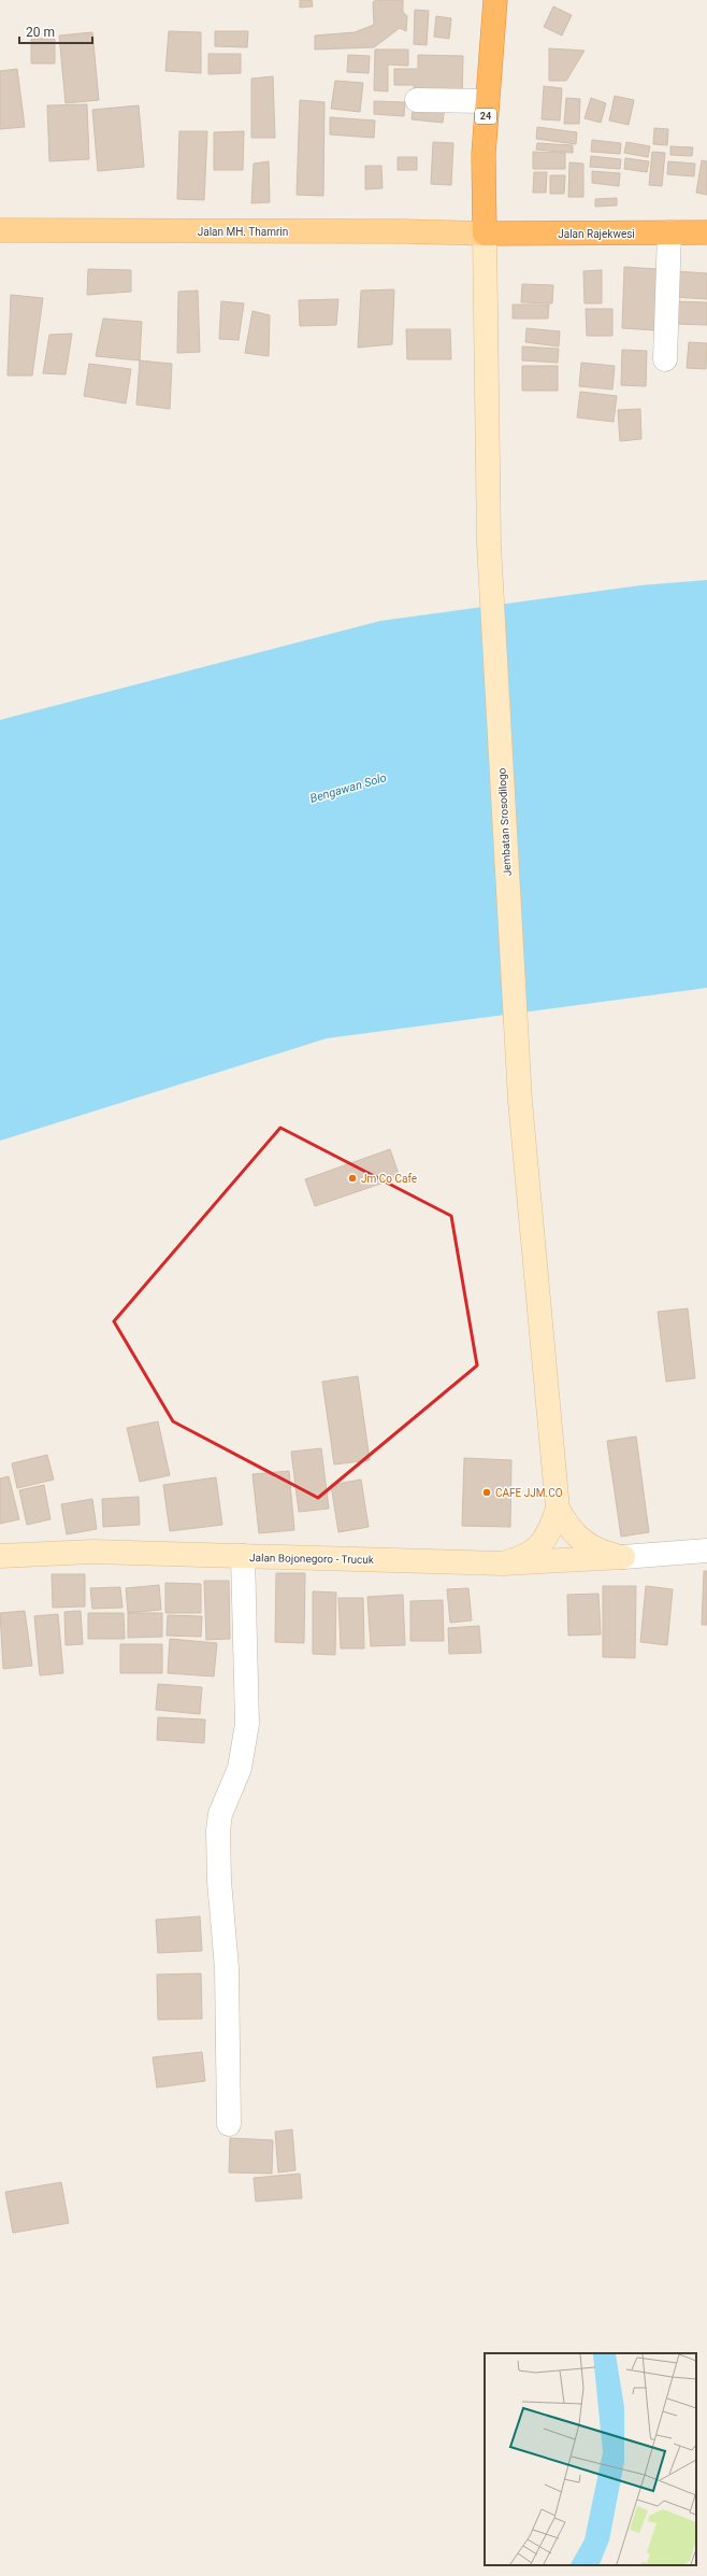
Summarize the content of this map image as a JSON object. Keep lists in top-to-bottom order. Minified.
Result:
{"streets":{"highway":["24","Jalan Rajekwesi"],"main road":["Jalan MH. Thamrin"],"street":["Jembatan Srosodilogo","Jalan Bojonegoro - Trucuk"]},"crossings":[["24","Jalan MH. Thamrin"],["24","Jalan Rajekwesi"],["24","Jembatan Srosodilogo"],["Jalan MH. Thamrin","Jalan Rajekwesi"],["Jalan MH. Thamrin","Jembatan Srosodilogo"],["Jalan Rajekwesi","Jembatan Srosodilogo"]],"water":["Bengawan Solo"],"places":["Jm Co Cafe","CAFE JJM.CO"],"scale_bar":"20 m"}
